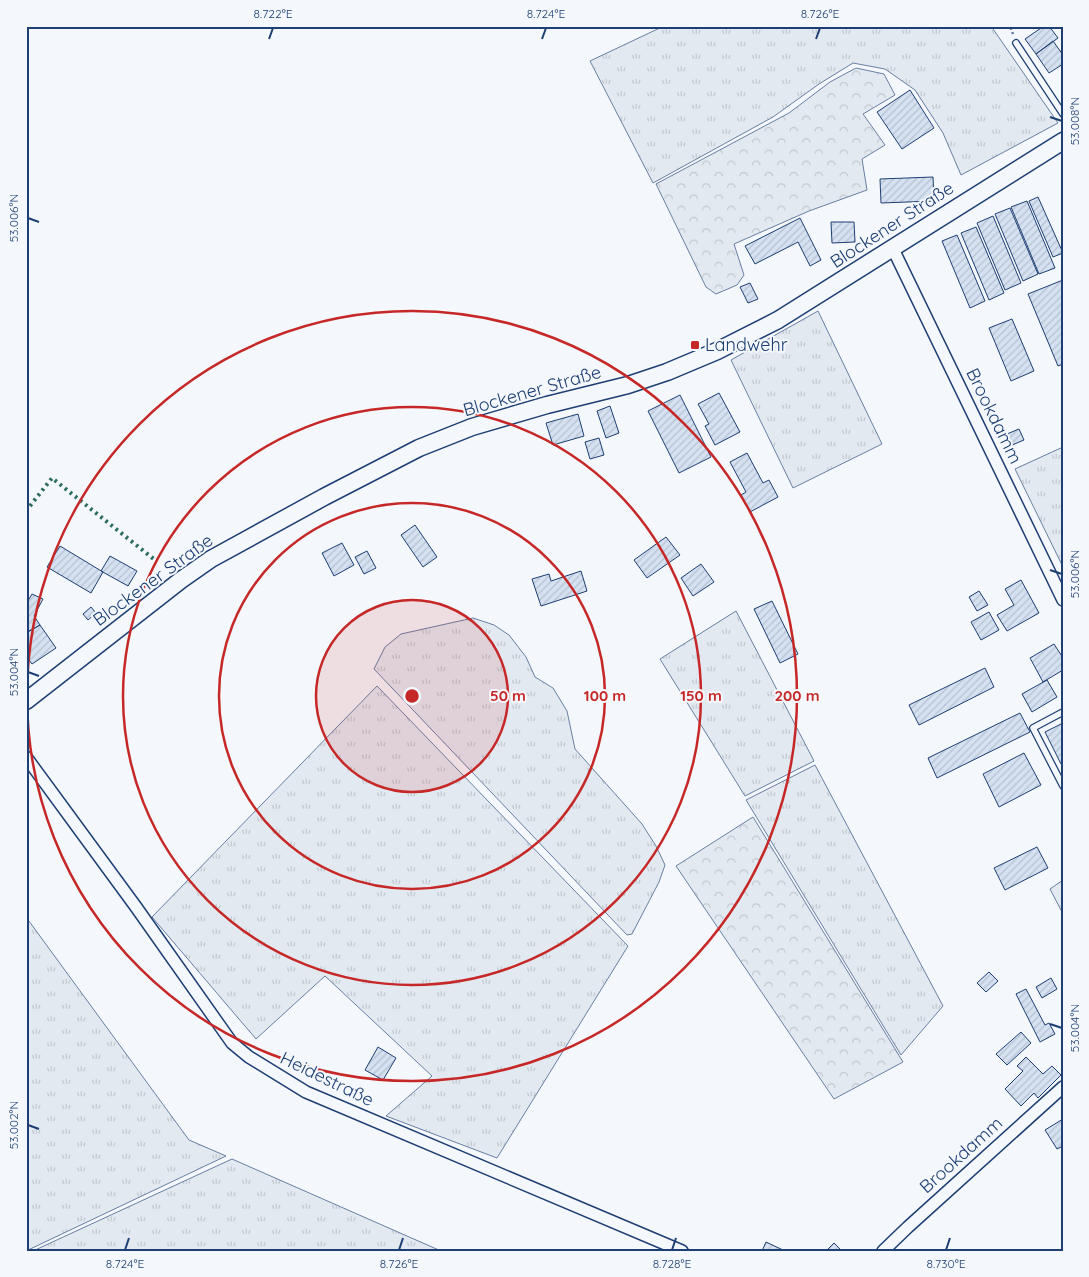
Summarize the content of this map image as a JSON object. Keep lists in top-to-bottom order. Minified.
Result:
{"streets":{"street":["Blockener Straße","Brookdamm","Heidestraße"]},"crossings":[["Blockener Straße","Brookdamm"]],"places":{"transit":["Landwehr"]},"coordinates":["8.722°E","8.724°E","8.726°E","53.008°N","53.006°N","53.004°N","53.002°N","8.728°E","8.730°E"],"rings":["50 m","100 m","150 m","200 m"]}
